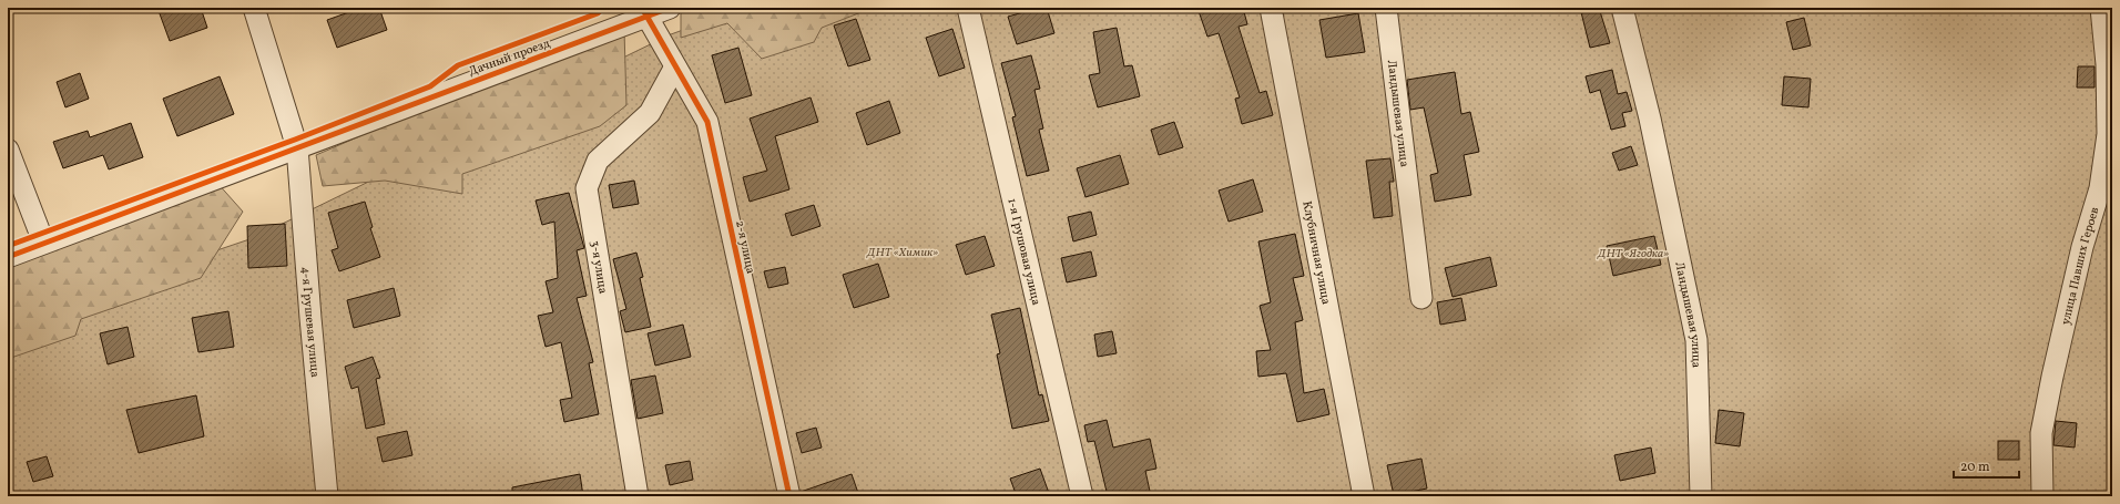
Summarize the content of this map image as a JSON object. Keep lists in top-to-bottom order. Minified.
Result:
{"streets":{"street":["Дачный проезд","Ландышевая улица","2-я улица","1-я Грушовая улица","Клубничная улица","улица Павших Героев","3-я улица","4-я Грушевая улица"]},"crossings":[["Дачный проезд","2-я улица"],["Дачный проезд","4-я Грушевая улица"],["2-я улица","3-я улица"]],"parks":["ДНТ «Химик»","ДНТ «Ягодка»"],"scale_bar":"20 m"}
